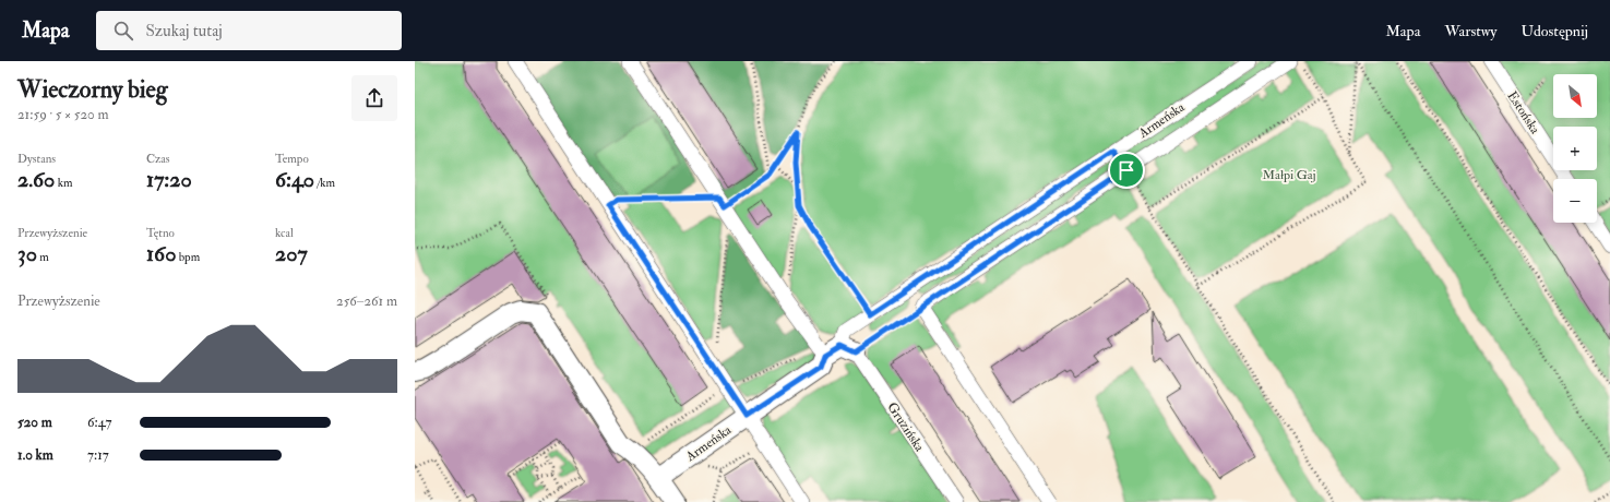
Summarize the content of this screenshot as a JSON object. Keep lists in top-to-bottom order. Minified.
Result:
{"streets":{"street":["Estońska","Armeńska","Gruzińska"]},"crossings":[["Armeńska","Gruzińska"]],"parks":["Małpi Gaj"],"north":"bottom right","page":{"header":"Mapa","search":"Szukaj tutaj","nav":["Mapa","Warstwy","Udostępnij"],"heading":["Wieczorny bieg","21:59 · 5 × 520 m"],"map_buttons":["+","−"],"stats":[["Dystans","2.60 km"],["Czas","17:20"],["Tempo","6:40 /km"],["Przewyższenie","30 m"],["Tętno","160 bpm"],["kcal","207"]],"chart":["Przewyższenie","256–261 m"],"list":[{"name":"520 m","note":"6:47"},{"name":"1.0 km","note":"7:17"}]}}
